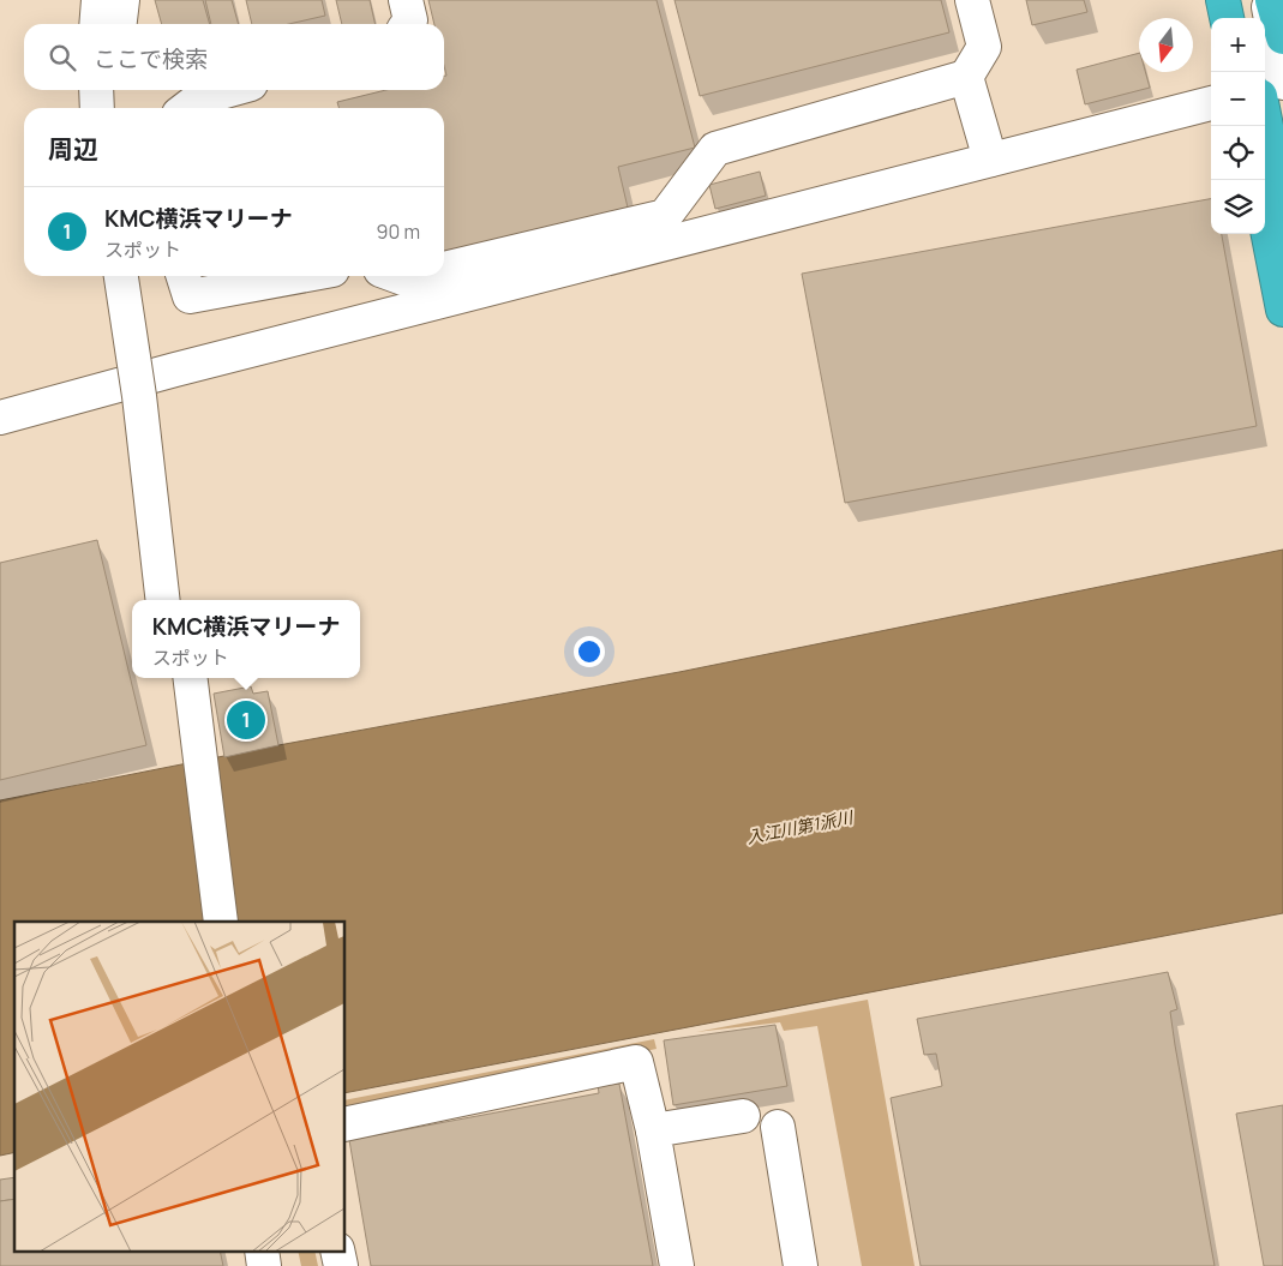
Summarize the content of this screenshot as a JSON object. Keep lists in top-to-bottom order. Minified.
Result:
{"water":["入江川第1派川"],"north":"bottom","page":{"map_buttons":["+","−"],"search":"ここで検索","heading":"周辺","list":[{"mark":"1","name":"KMC横浜マリーナ","note":"スポット","value":"90 m"}],"popup":["KMC横浜マリーナ","スポット"],"pins":"1"}}
